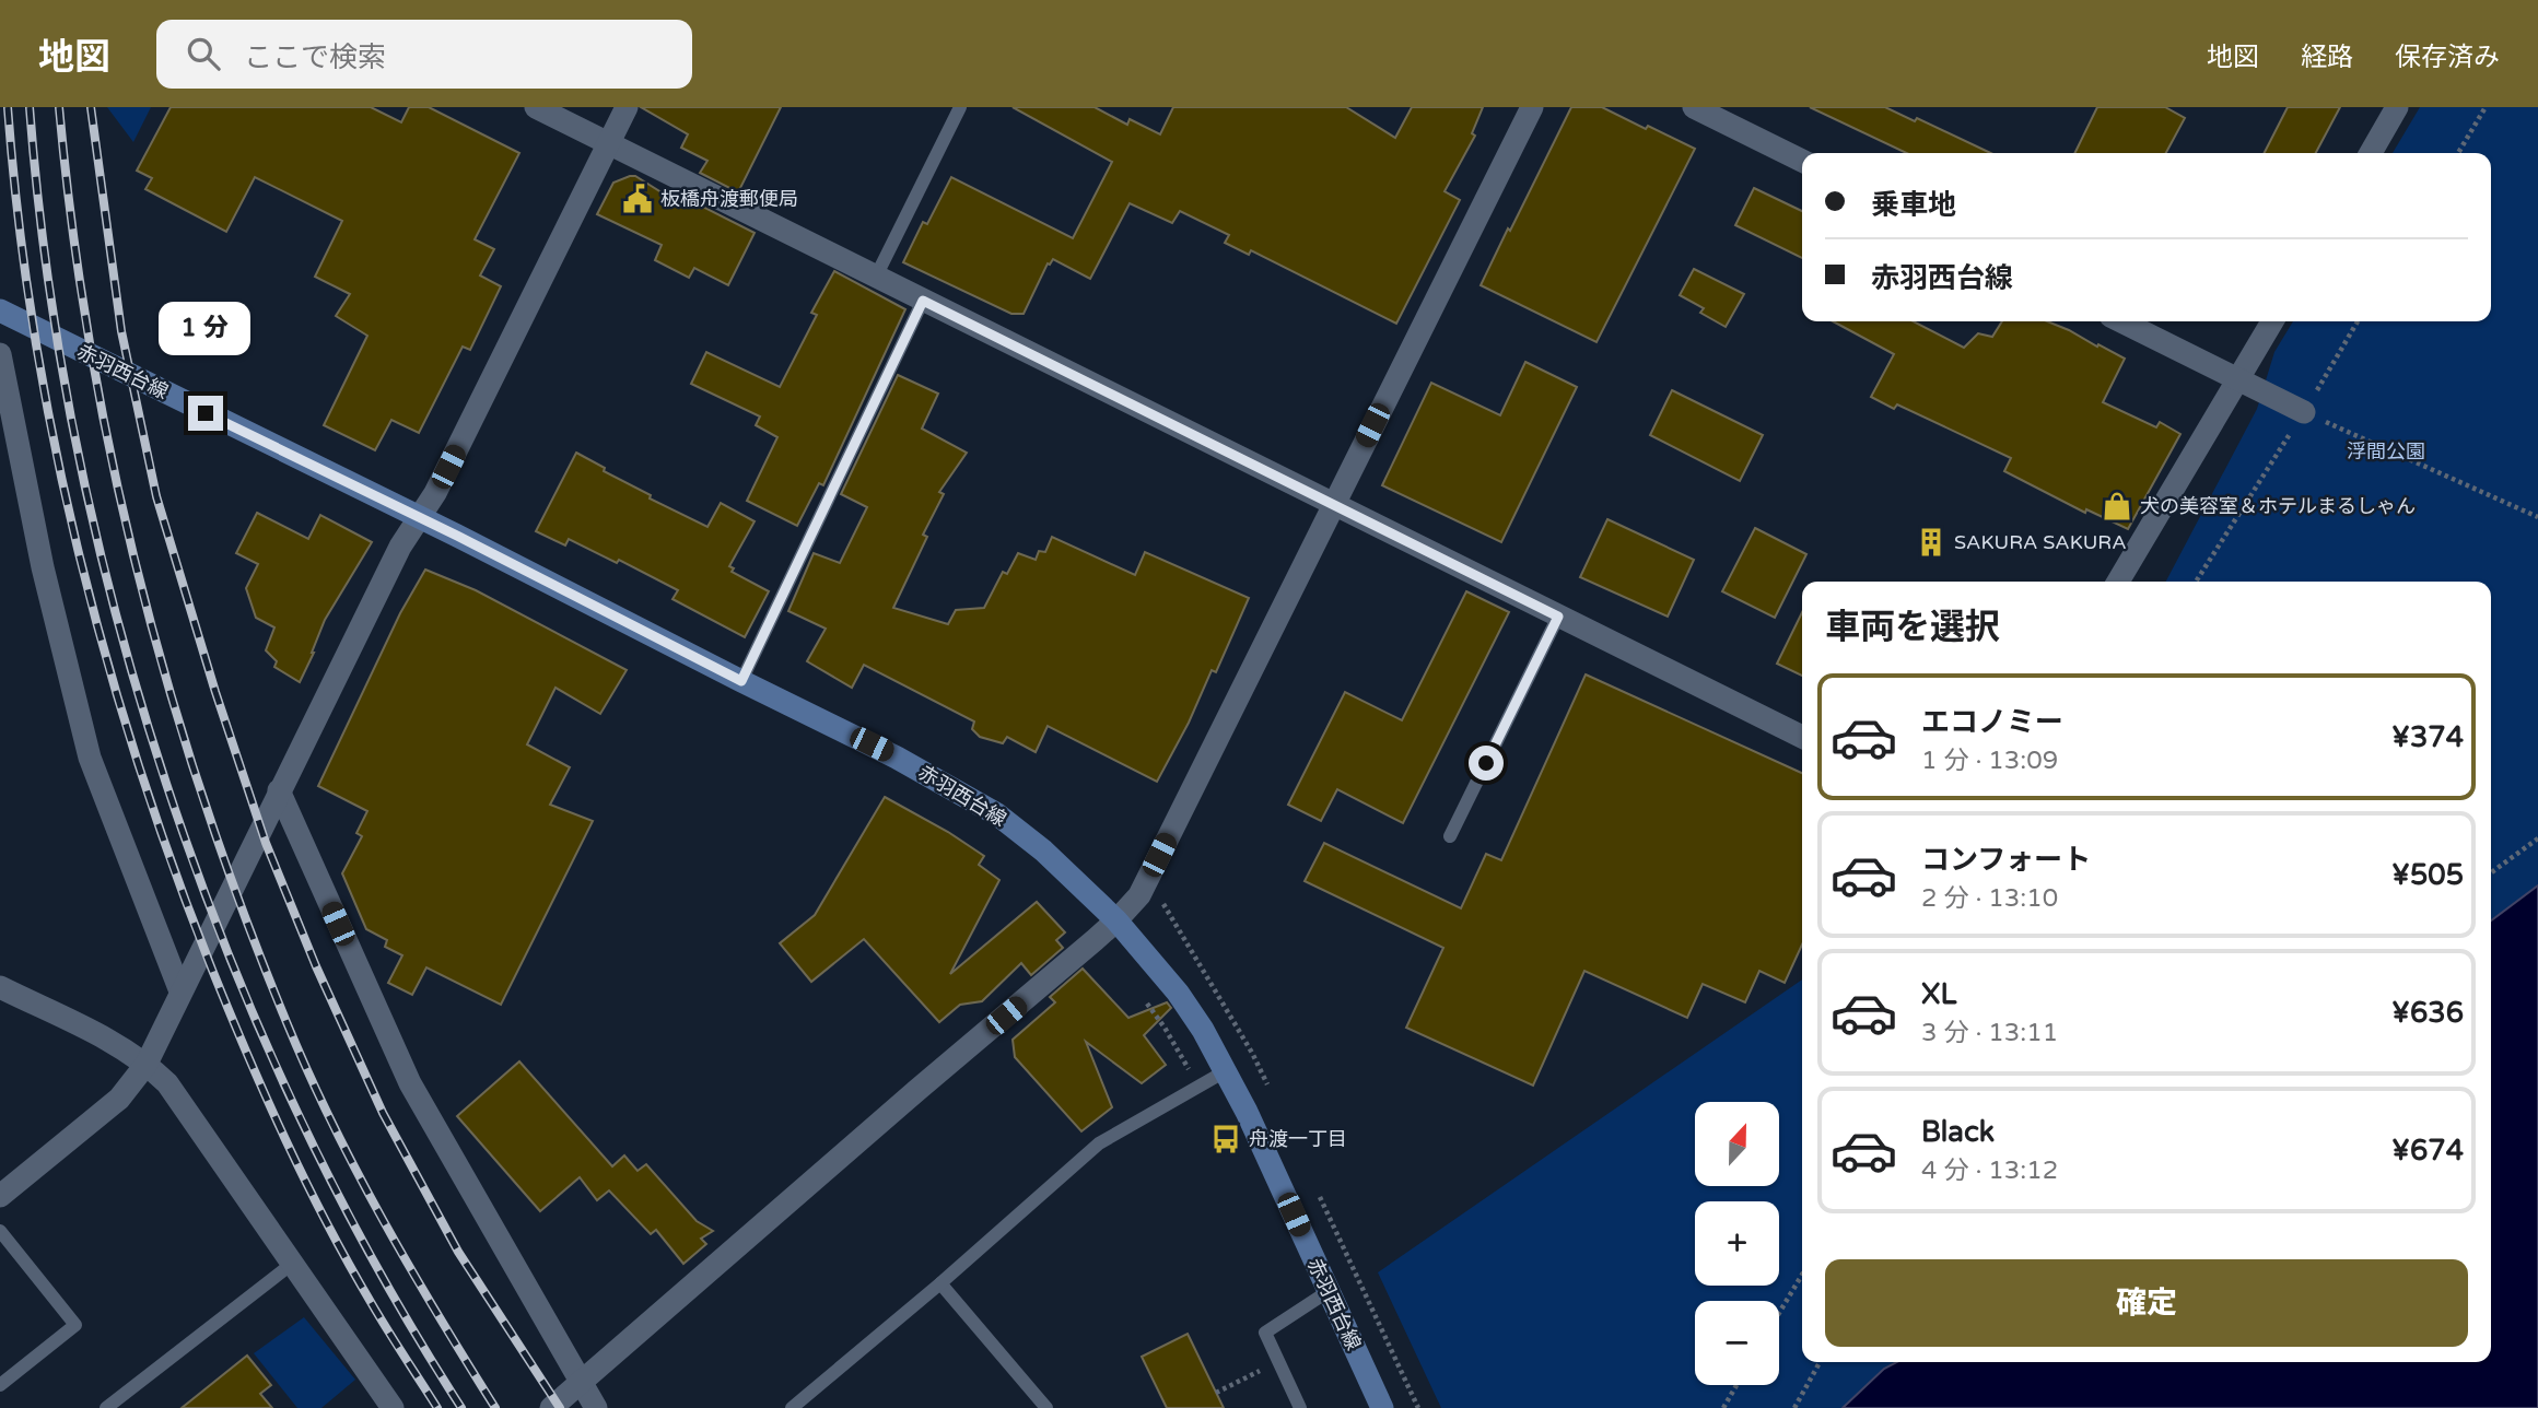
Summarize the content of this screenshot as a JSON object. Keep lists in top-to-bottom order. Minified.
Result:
{"streets":{"main road":["赤羽西台線"]},"parks":["浮間公園"],"places":{"public building":["板橋舟渡郵便局"],"shop":["犬の美容室＆ホテルまるしゃん"],"building":["SAKURA SAKURA"],"bus stop":["舟渡一丁目"]},"north":"top","page":{"header":"地図","search":"ここで検索","nav":["地図","経路","保存済み"],"banner":["乗車地","赤羽西台線"],"bubble":"1 分","heading":"車両を選択","list":[{"name":"エコノミー","note":"1 分 · 13:09","value":"¥374"},{"name":"コンフォート","note":"2 分 · 13:10","value":"¥505"},{"name":"XL","note":"3 分 · 13:11","value":"¥636"},{"name":"Black","note":"4 分 · 13:12","value":"¥674"}],"map_buttons":["+","−"],"buttons":"確定"}}
